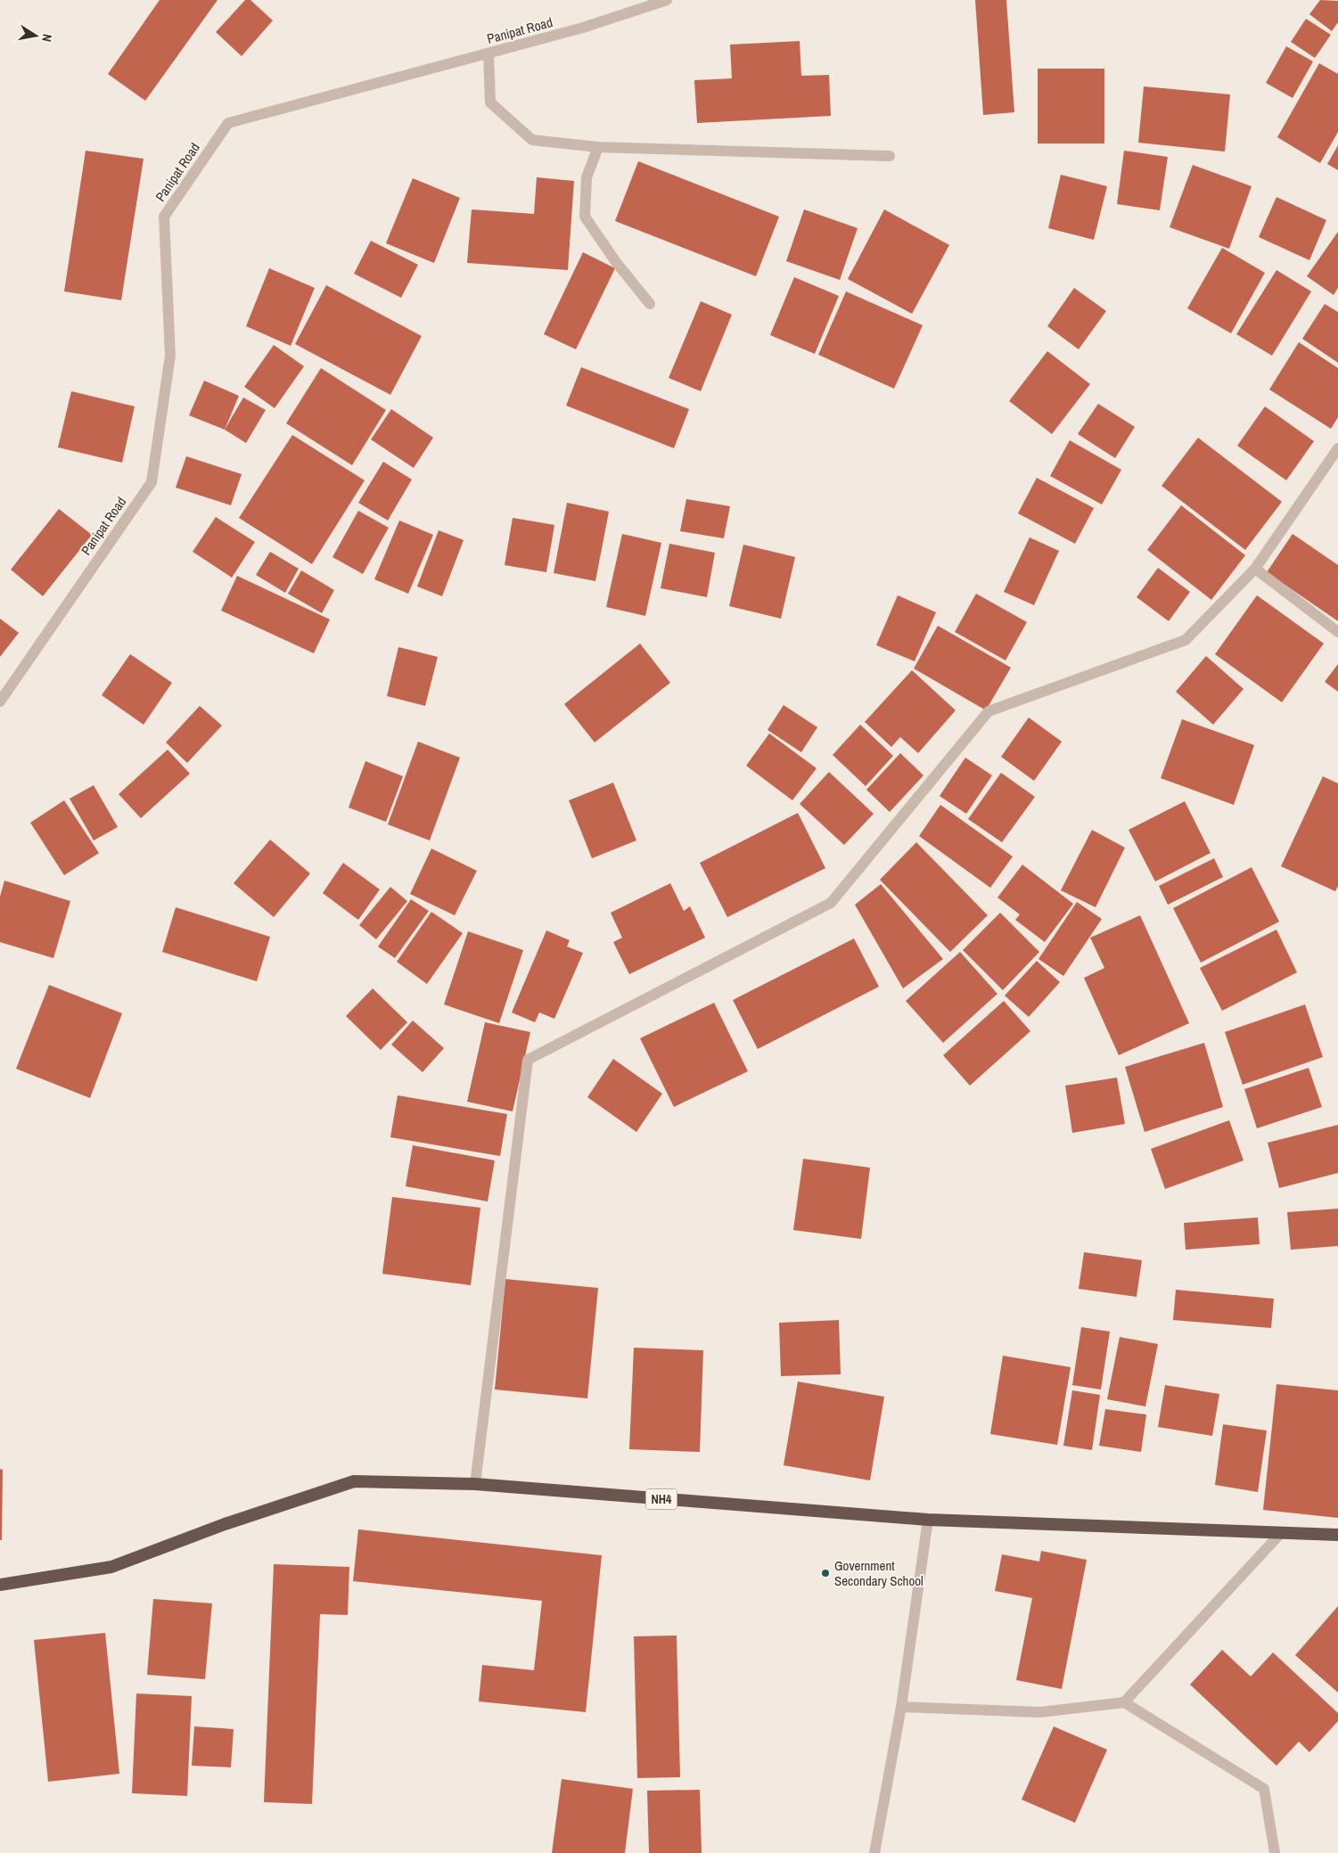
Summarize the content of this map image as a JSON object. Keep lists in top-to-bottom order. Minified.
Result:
{"streets":{"highway":["NH4"],"street":["Panipat Road"]},"places":["Government Secondary School"],"north":"right"}
